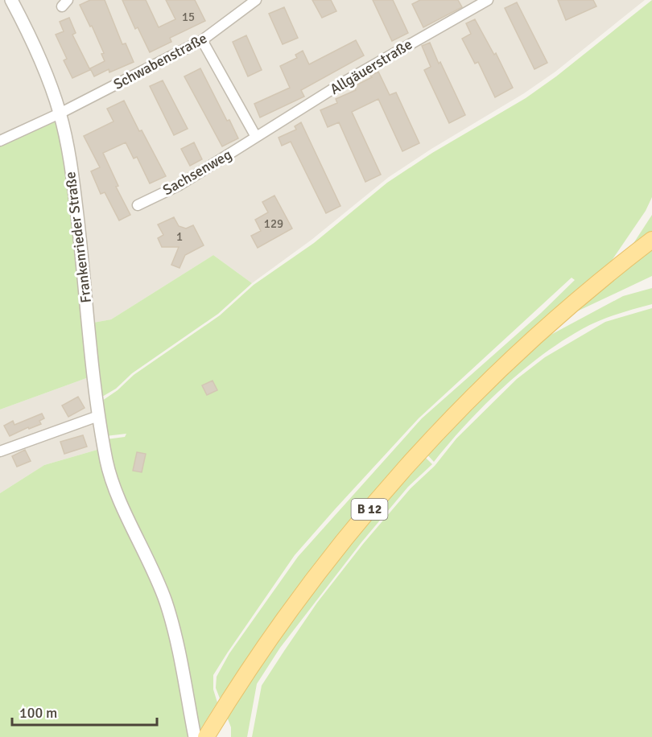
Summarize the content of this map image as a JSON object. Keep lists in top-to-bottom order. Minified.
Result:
{"streets":{"main road":["B 12"],"street":["Schwabenstraße","Allgäuerstraße","Sachsenweg","Frankenrieder Straße"]},"crossings":[["Schwabenstraße","Frankenrieder Straße"],["Allgäuerstraße","Sachsenweg"]],"house_numbers":["15","129","1"],"scale_bar":"100 m"}
